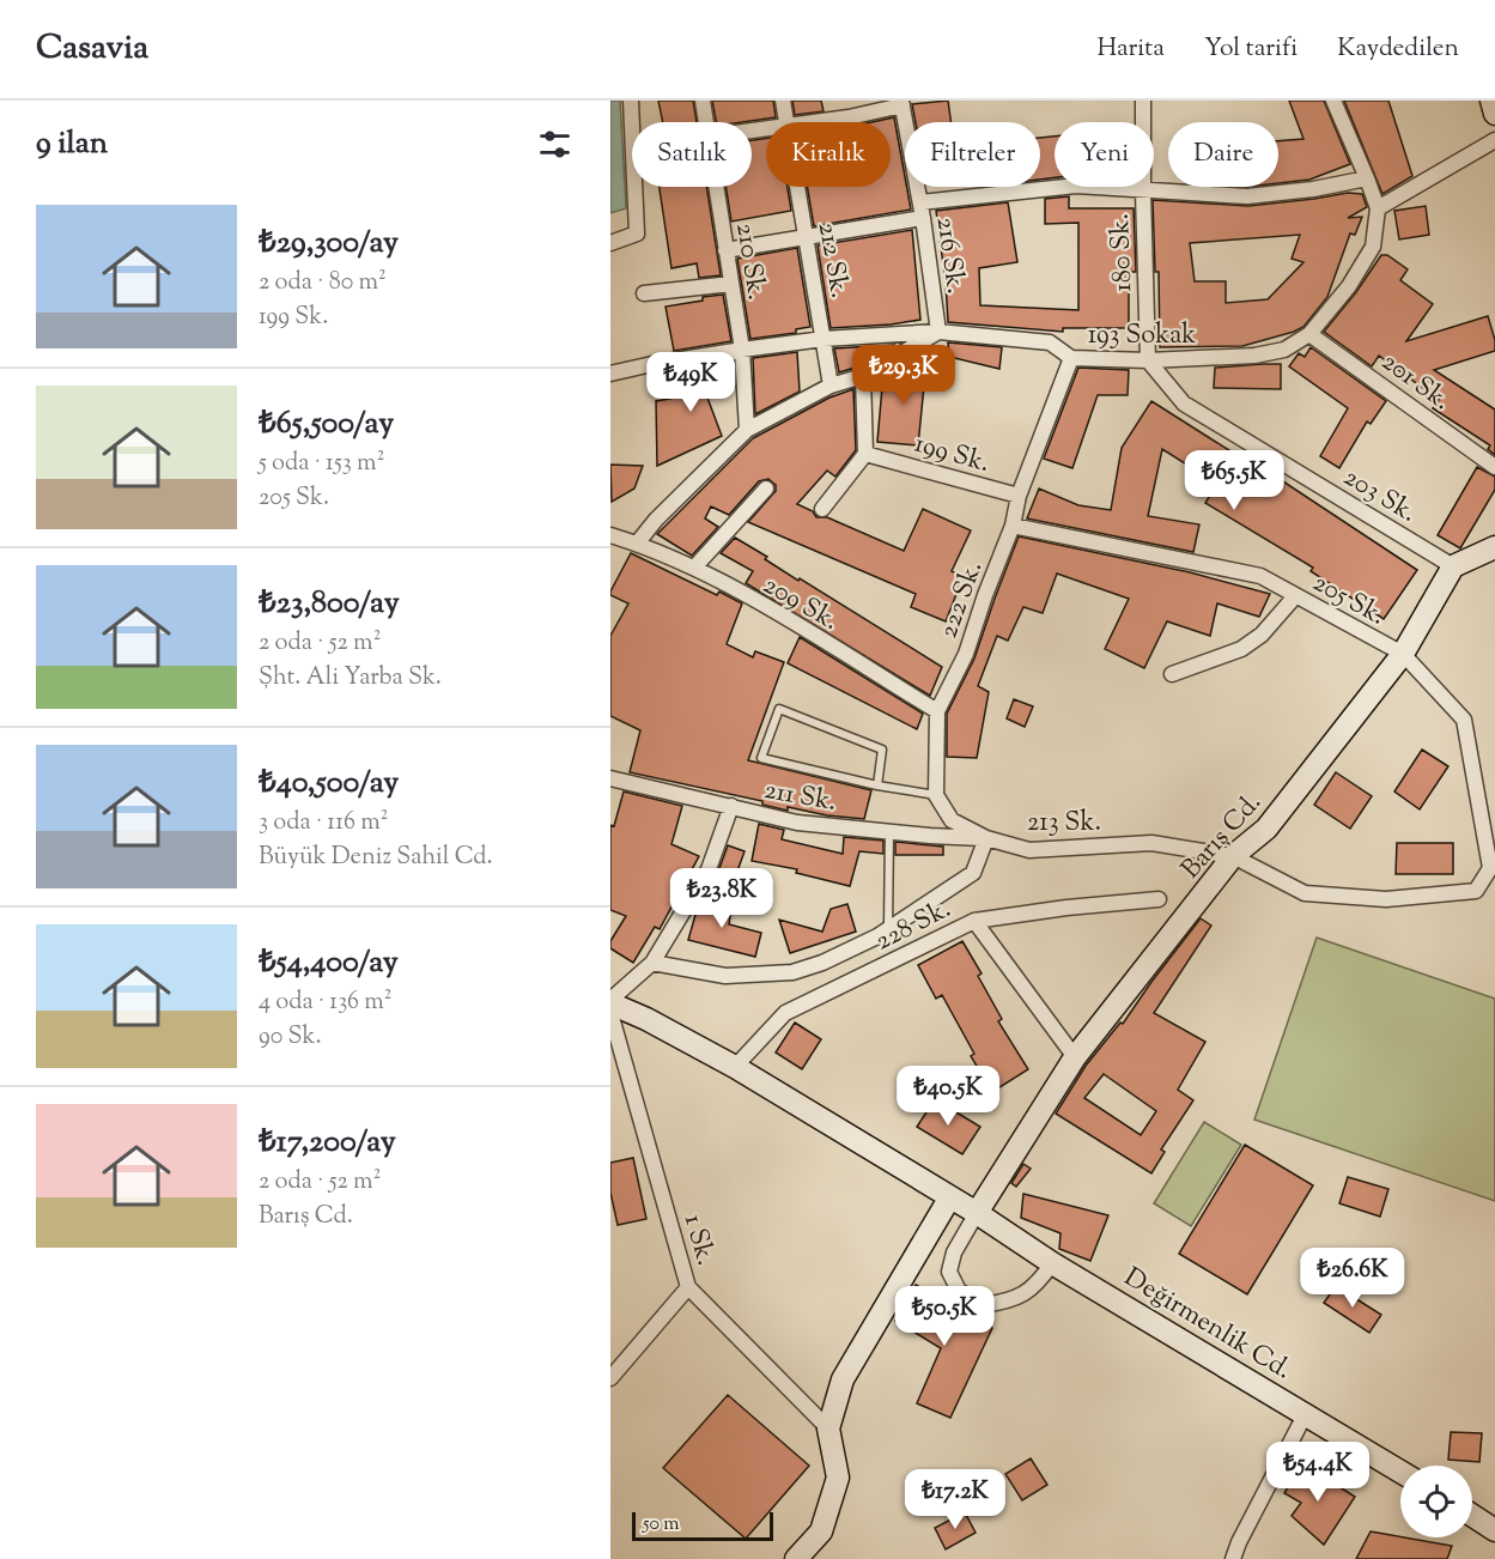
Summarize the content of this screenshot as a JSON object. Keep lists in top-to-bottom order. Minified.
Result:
{"streets":{"street":["180 Sk.","216 Sk.","212 Sk.","210 Sk.","193 Sokak","201 Sk.","199 Sk.","203 Sk.","205 Sk.","222 Sk.","209 Sk.","211 Sk.","213 Sk.","Barış Cd.","228 Sk.","1 Sk.","Değirmenlik Cd."]},"crossings":[["180 Sk.","193 Sokak"],["180 Sk.","203 Sk."],["216 Sk.","193 Sokak"],["212 Sk.","193 Sokak"],["210 Sk.","193 Sokak"],["193 Sokak","201 Sk."],["193 Sokak","203 Sk."],["193 Sokak","222 Sk."],["199 Sk.","222 Sk."],["203 Sk.","Barış Cd."],["205 Sk.","222 Sk."],["205 Sk.","213 Sk."],["205 Sk.","Barış Cd."],["222 Sk.","209 Sk."],["211 Sk.","213 Sk."],["213 Sk.","Barış Cd."],["Barış Cd.","228 Sk."],["Barış Cd.","Değirmenlik Cd."],["228 Sk.","Değirmenlik Cd."]],"scale_bar":"50 m","page":{"header":"Casavia","nav":["Harita","Yol tarifi","Kaydedilen"],"heading":"9 ilan","chip":["Satılık","Kiralık","Filtreler","Yeni","Daire"],"list":[{"name":"₺29,300/ay","note":"2 oda · 80 m² · 199 Sk."},{"name":"₺65,500/ay","note":"5 oda · 153 m² · 205 Sk."},{"name":"₺23,800/ay","note":"2 oda · 52 m² · Şht. Ali Yarba Sk."},{"name":"₺40,500/ay","note":"3 oda · 116 m² · Büyük Deniz Sahil Cd."},{"name":"₺54,400/ay","note":"4 oda · 136 m² · 90 Sk."},{"name":"₺17,200/ay","note":"2 oda · 52 m² · Barış Cd."}],"price":["₺29.3K","₺49K","₺65.5K","₺23.8K","₺40.5K","₺26.6K","₺50.5K","₺54.4K","₺17.2K"],"scale":"50 m"}}
